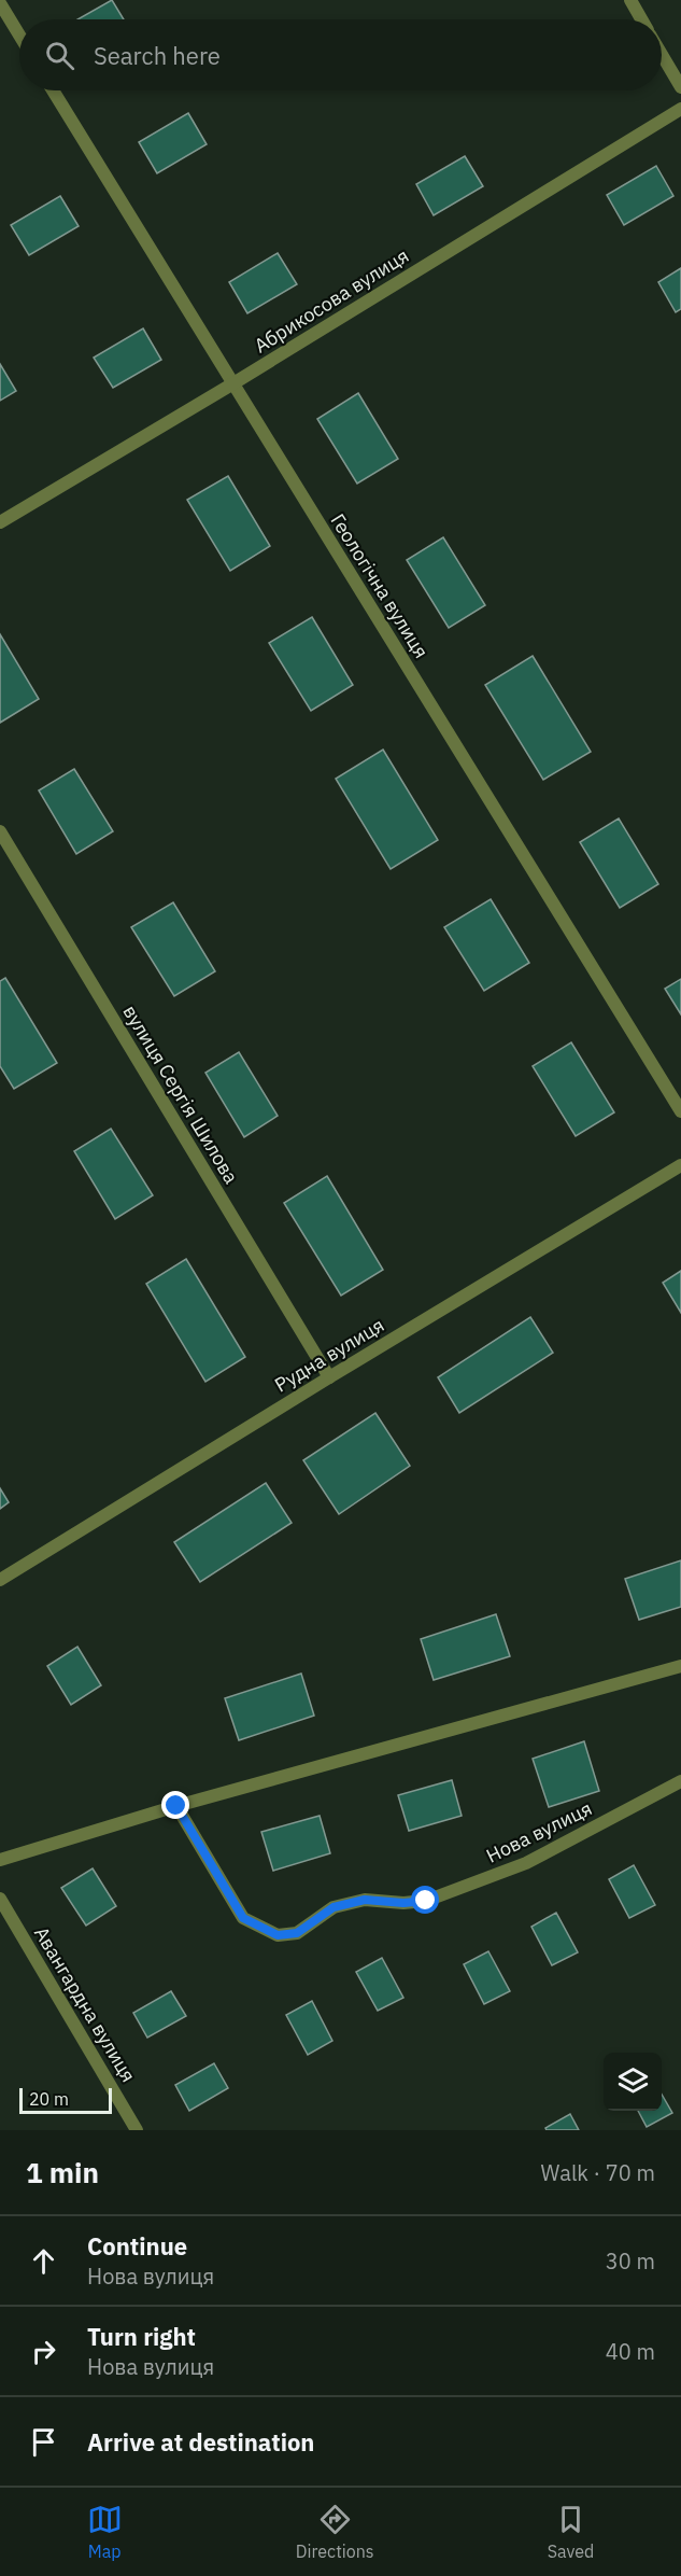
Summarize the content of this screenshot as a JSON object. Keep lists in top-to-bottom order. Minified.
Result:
{"streets":{"street":["Абрикосова вулиця","Геологічна вулиця","вулиця Сергія Шилова","Рудна вулиця","Нова вулиця","Авангардна вулиця"]},"crossings":[["Абрикосова вулиця","Геологічна вулиця"],["вулиця Сергія Шилова","Рудна вулиця"]],"scale_bar":"20 m","page":{"search":"Search here","scale":"20 m","heading":["1 min","Walk · 70 m"],"list":[["Continue","Нова вулиця","30 m"],["Turn right","Нова вулиця","40 m"],"Arrive at destination"],"nav":["Map","Directions","Saved"]}}
